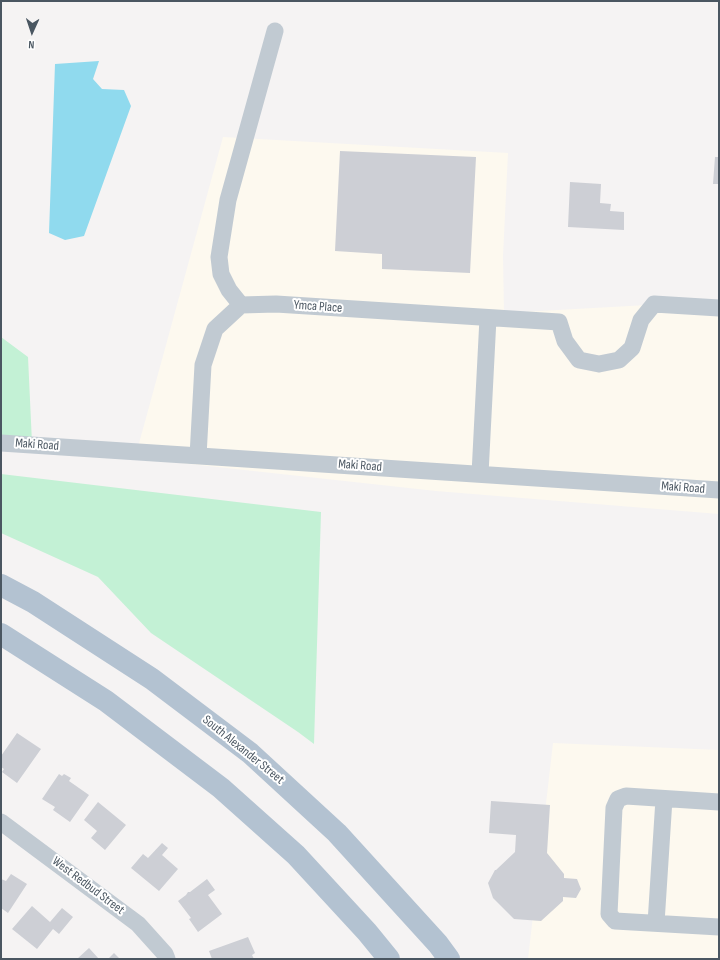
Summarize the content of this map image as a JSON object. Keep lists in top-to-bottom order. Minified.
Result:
{"streets":{"main road":["South Alexander Street"],"street":["Ymca Place","Maki Road","West Redbud Street"]},"north":"bottom"}
